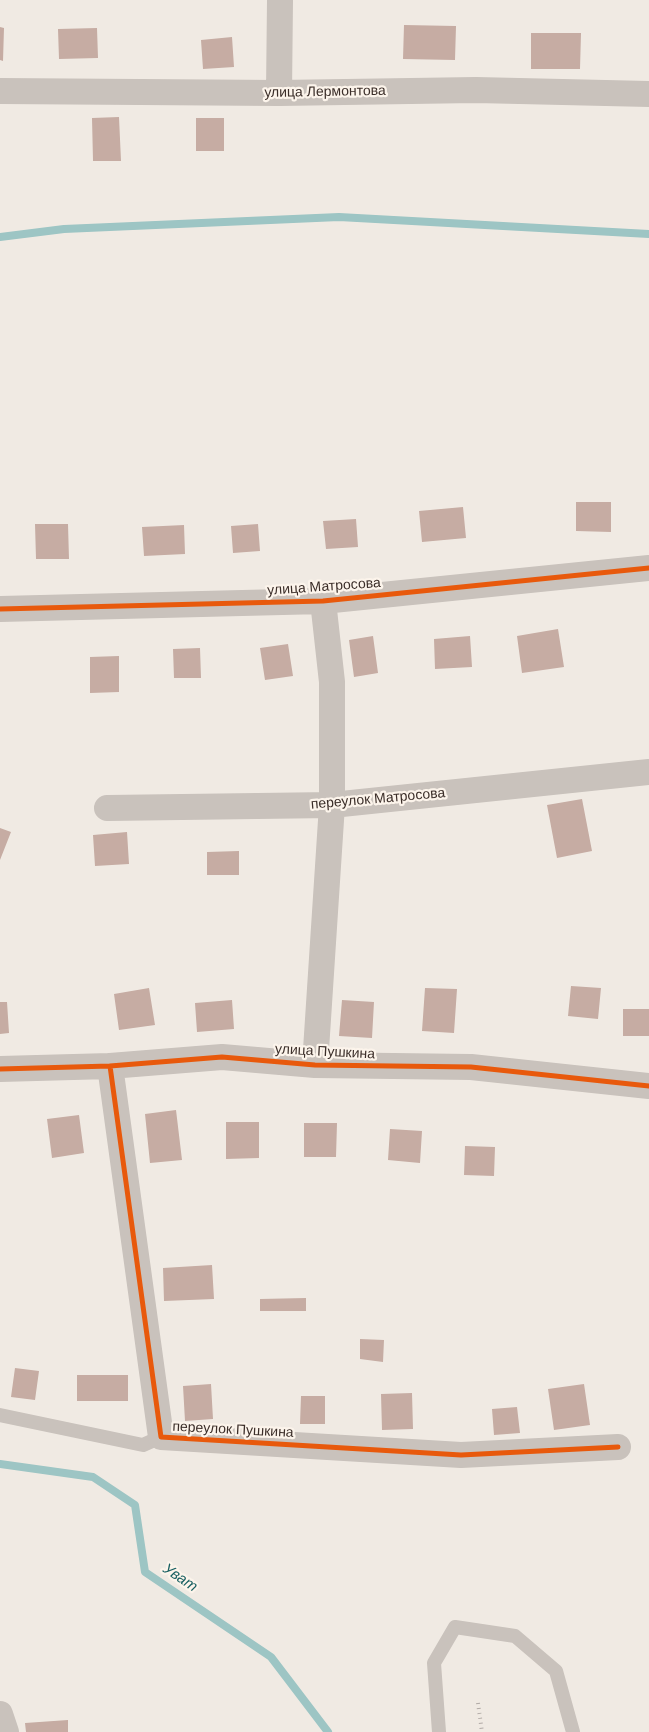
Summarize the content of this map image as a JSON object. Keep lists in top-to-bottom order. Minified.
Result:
{"streets":{"street":["улица Лермонтова","улица Матросова","переулок Матросова","улица Пушкина","переулок Пушкина"]},"crossings":[["улица Пушкина","переулок Пушкина"]],"water":["Уват"]}
